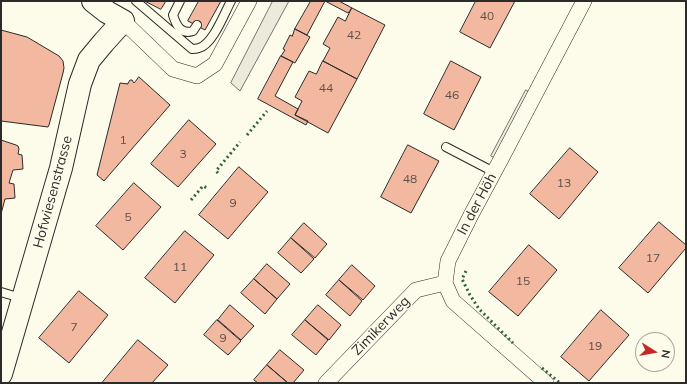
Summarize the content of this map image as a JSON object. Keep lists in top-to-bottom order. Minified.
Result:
{"streets":{"street":["Hofwiesenstrasse","In der Höh","Zimikerweg"]},"crossings":[["In der Höh","Zimikerweg"]],"house_numbers":["40","42","44","46","1","3","48","13","9","5","17","11","15","7","9","19"],"north":"right"}
